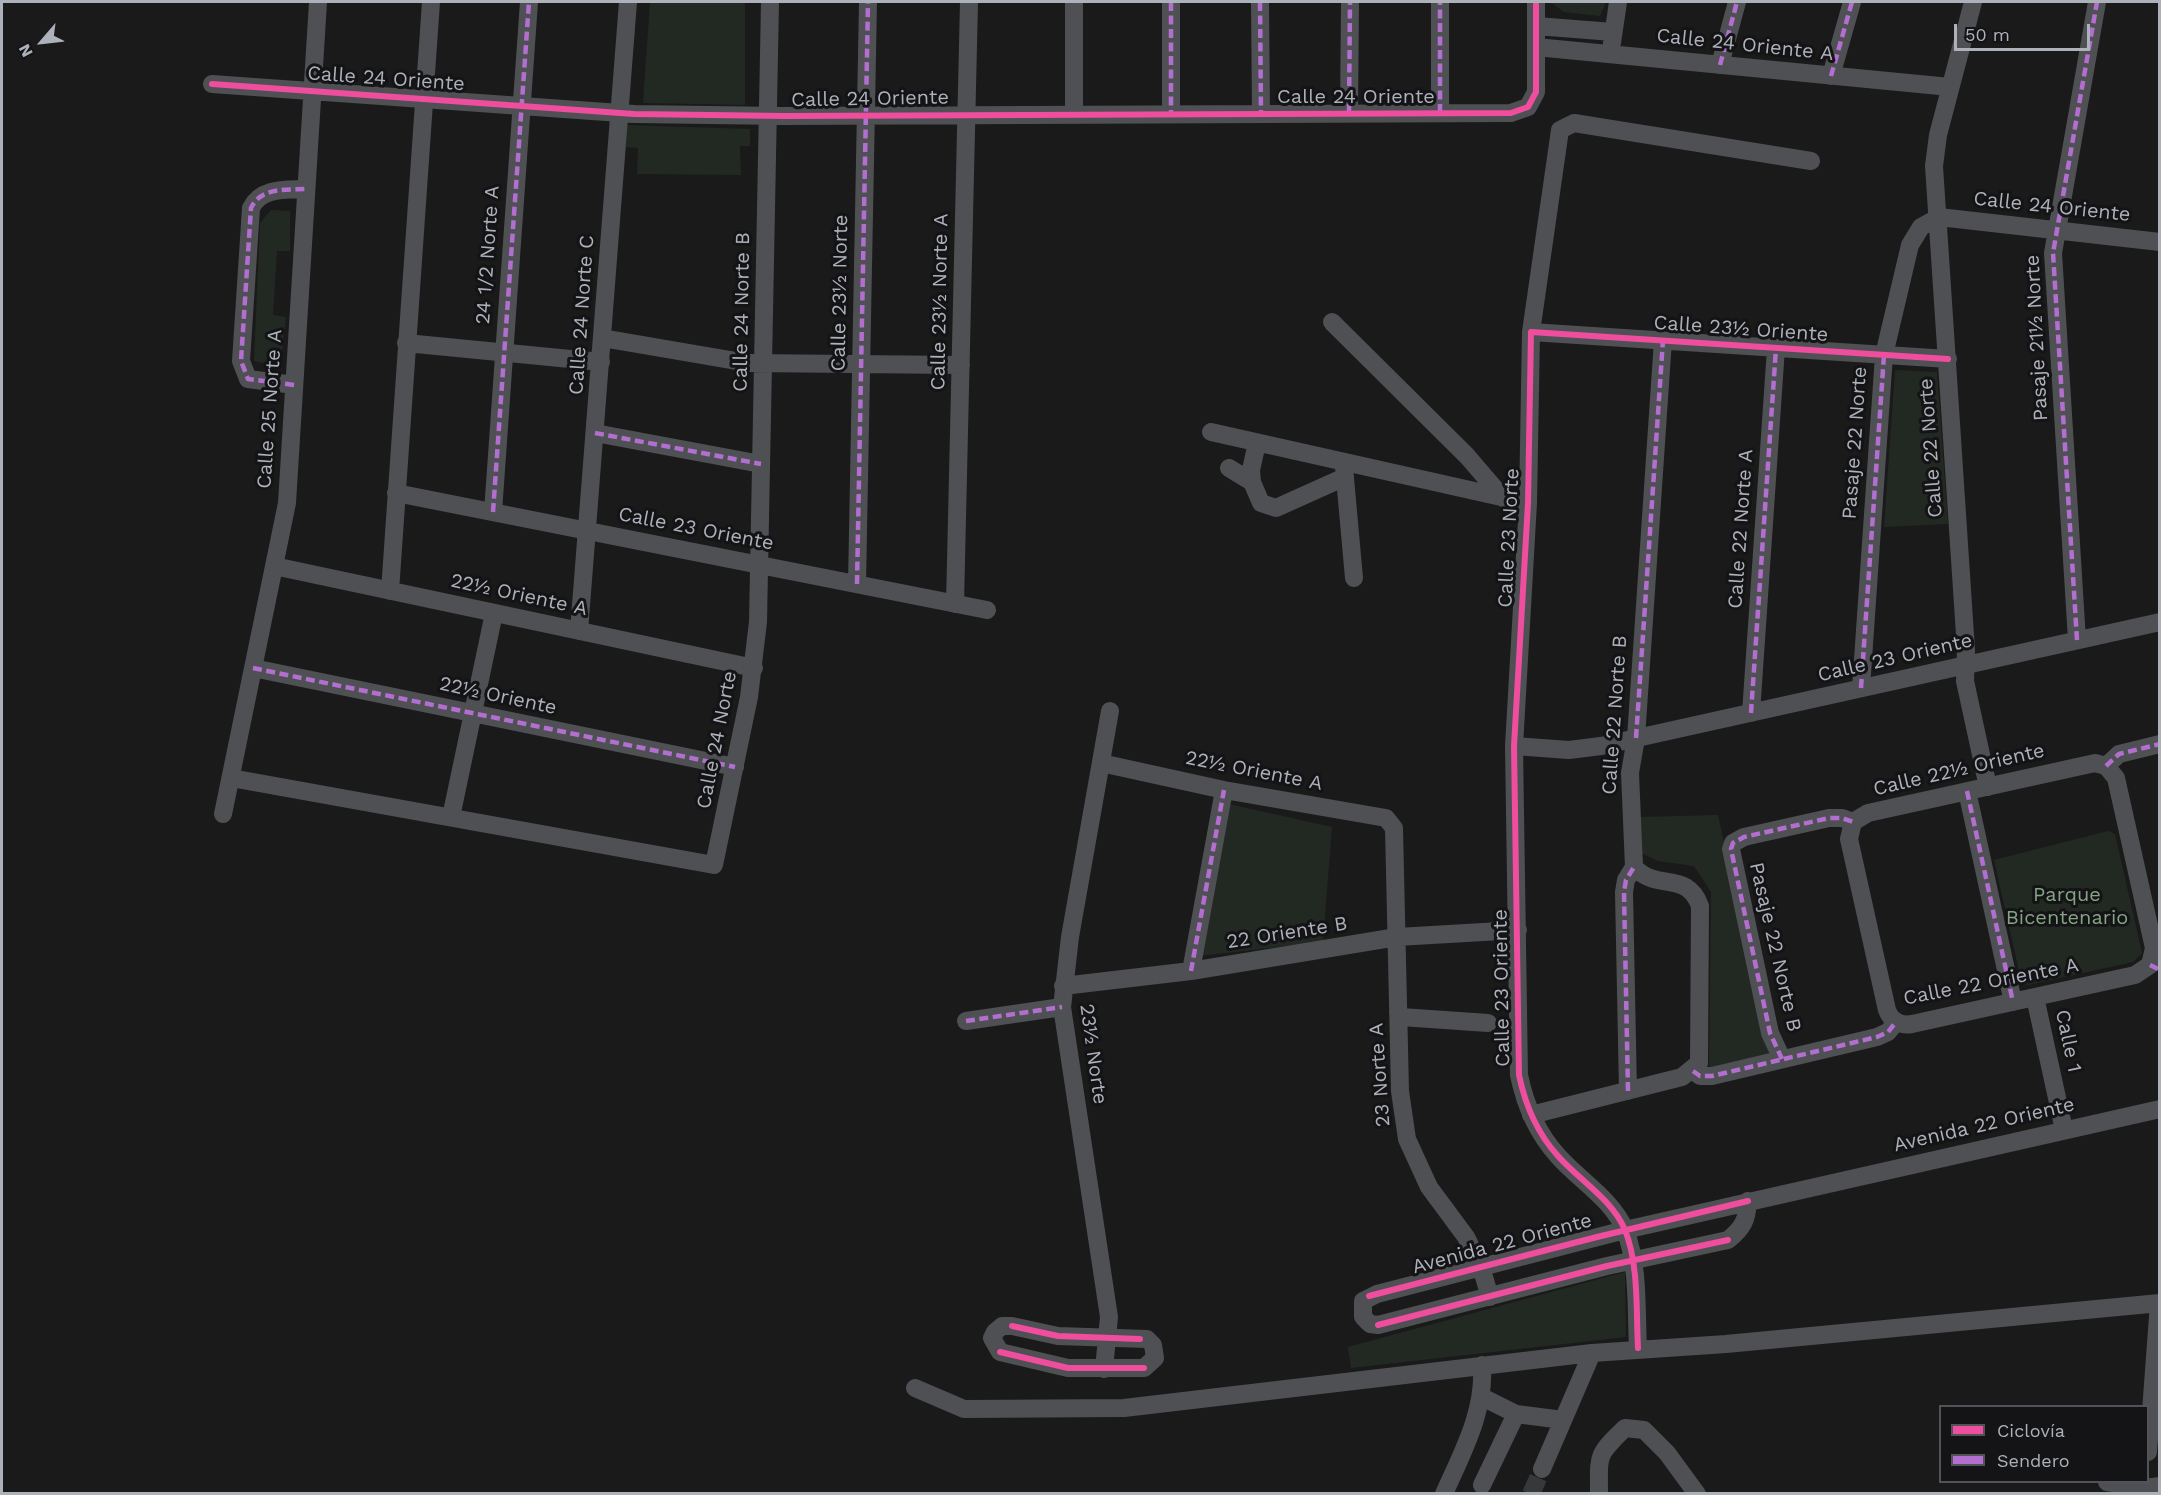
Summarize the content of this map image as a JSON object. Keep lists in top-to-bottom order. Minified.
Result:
{"streets":{"street":["Calle 24 Oriente A","Calle 24 Oriente","24 1/2 Norte A","Calle 23½ Norte","Calle 23½ Norte A","Calle 24 Norte B","Calle 24 Norte C","Calle 23½ Oriente","Pasaje 21½ Norte","Calle 25 Norte A","Pasaje 22 Norte","Calle 22 Norte","Calle 23 Oriente","Calle 22 Norte A","Calle 23 Norte","22½ Oriente A","22½ Oriente","Calle 22 Norte B","Calle 24 Norte","Calle 22½ Oriente","22 Oriente B","Pasaje 22 Norte B","Calle 22 Oriente A","Calle 1","23½ Norte","23 Norte A","Avenida 22 Oriente"]},"crossings":[["Calle 24 Oriente A","Calle 24 Oriente"],["Calle 24 Oriente A","Calle 22 Norte"],["Calle 24 Oriente","24 1/2 Norte A"],["Calle 24 Oriente","Calle 23½ Norte"],["Calle 24 Oriente","Calle 23½ Norte A"],["Calle 24 Oriente","Calle 24 Norte B"],["Calle 24 Oriente","Calle 24 Norte C"],["Calle 24 Oriente","Pasaje 21½ Norte"],["Calle 24 Oriente","Calle 25 Norte A"],["Calle 24 Oriente","Pasaje 22 Norte"],["Calle 24 Oriente","Calle 22 Norte"],["24 1/2 Norte A","Calle 23 Oriente"],["Calle 23½ Norte","Calle 23 Oriente"],["Calle 23½ Norte A","Calle 23 Oriente"],["Calle 24 Norte B","Calle 23 Oriente"],["Calle 24 Norte B","Calle 24 Norte"],["Calle 24 Norte C","Calle 23 Oriente"],["Calle 24 Norte C","22½ Oriente A"],["Calle 23½ Oriente","Pasaje 22 Norte"],["Calle 23½ Oriente","Calle 22 Norte"],["Calle 23½ Oriente","Calle 22 Norte A"],["Calle 23½ Oriente","Calle 23 Norte"],["Calle 23½ Oriente","Calle 22 Norte B"],["Pasaje 21½ Norte","Calle 23 Oriente"],["Calle 25 Norte A","22½ Oriente A"],["Calle 25 Norte A","22½ Oriente"],["Pasaje 22 Norte","Calle 22 Norte"],["Pasaje 22 Norte","Calle 23 Oriente"],["Calle 22 Norte","Calle 23 Oriente"],["Calle 22 Norte","Calle 22½ Oriente"],["Calle 23 Oriente","Calle 22 Norte A"],["Calle 23 Oriente","Calle 23 Norte"],["Calle 23 Oriente","Calle 22 Norte B"],["Calle 23 Oriente","22 Oriente B"],["Calle 23 Oriente","Avenida 22 Oriente"],["22½ Oriente A","Calle 24 Norte"],["22½ Oriente A","23½ Norte"],["22½ Oriente A","23 Norte A"],["22½ Oriente","Calle 24 Norte"],["Calle 22½ Oriente","Pasaje 22 Norte B"],["22 Oriente B","23½ Norte"],["22 Oriente B","23 Norte A"],["Pasaje 22 Norte B","Calle 22 Oriente A"],["Calle 22 Oriente A","Calle 1"],["Calle 1","Avenida 22 Oriente"],["23 Norte A","Avenida 22 Oriente"]],"parks":["Parque Bicentenario"],"legend":["Ciclovía","Sendero"],"scale_bar":"50 m","north":"bottom left"}
